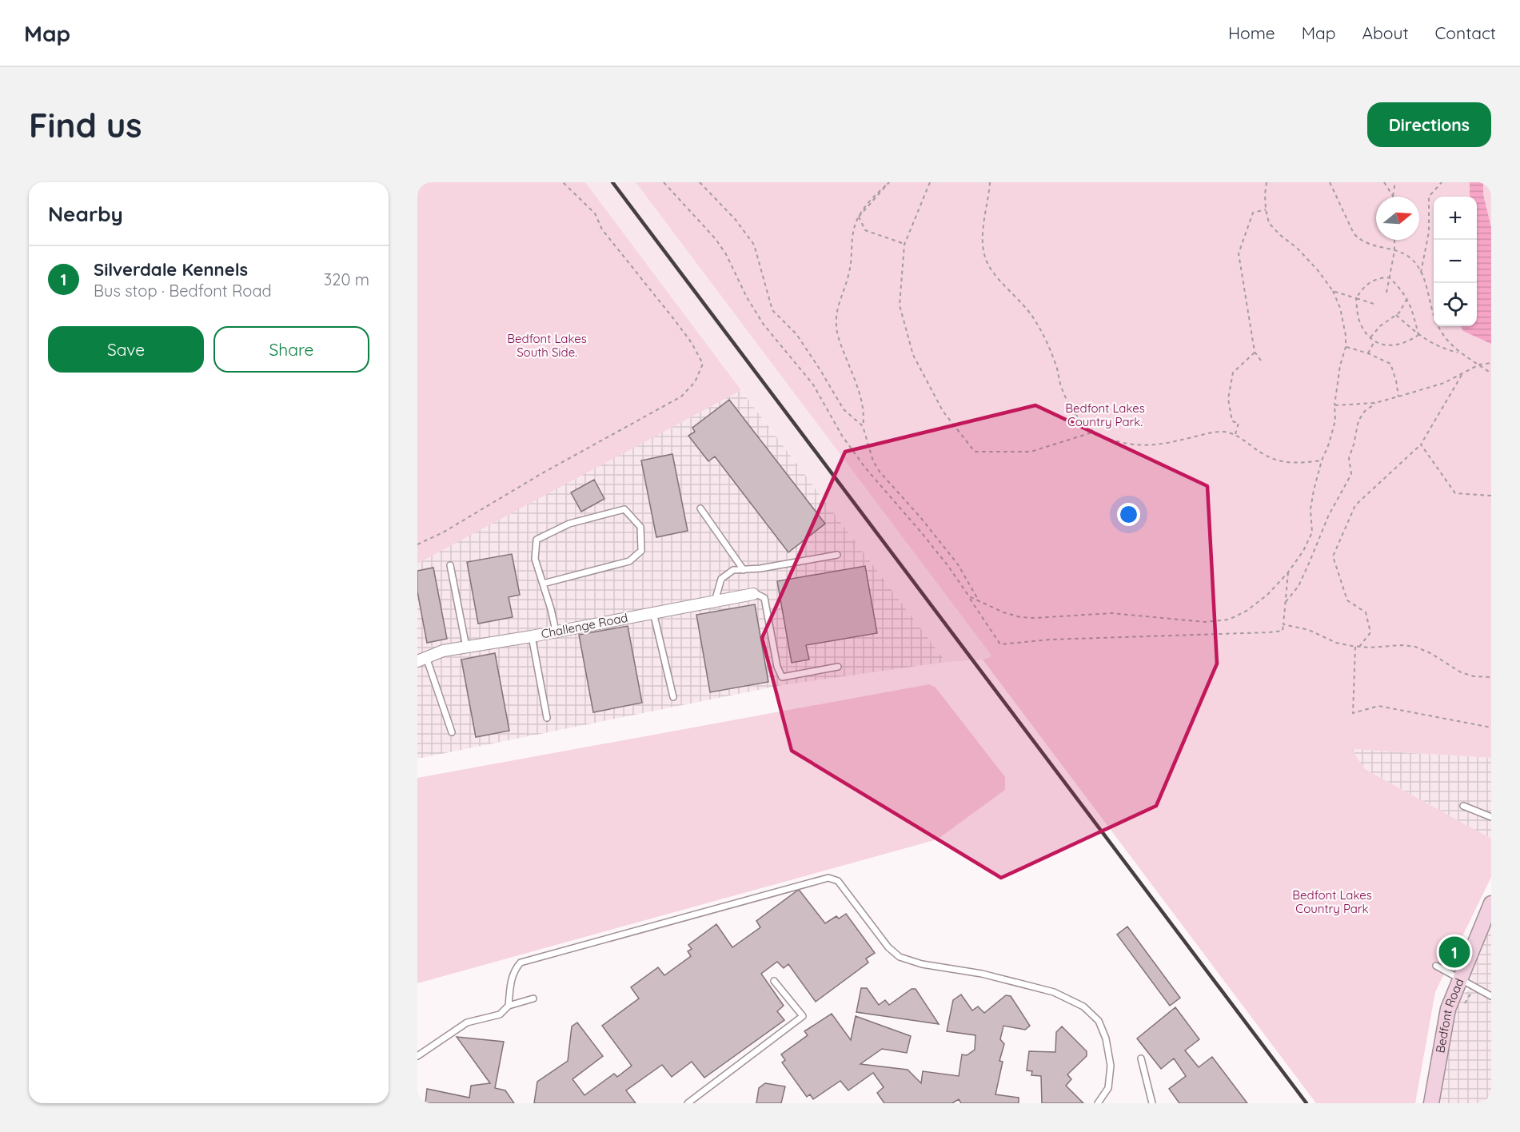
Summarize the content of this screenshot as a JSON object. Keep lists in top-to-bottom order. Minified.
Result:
{"streets":{"street":["Challenge Road","Bedfont Road"]},"parks":["Bedfont Lakes South Side.","Bedfont Lakes Country Park.","Bedfont Lakes Country Park"],"north":"right","page":{"header":"Map","nav":["Home","Map","About","Contact"],"buttons":["Directions",["Save","Share"]],"title":"Find us","heading":"Nearby","map_buttons":["+","−"],"list":[{"mark":"1","name":"Silverdale Kennels","note":"Bus stop · Bedfont Road","value":"320 m"}],"pins":"1"}}
